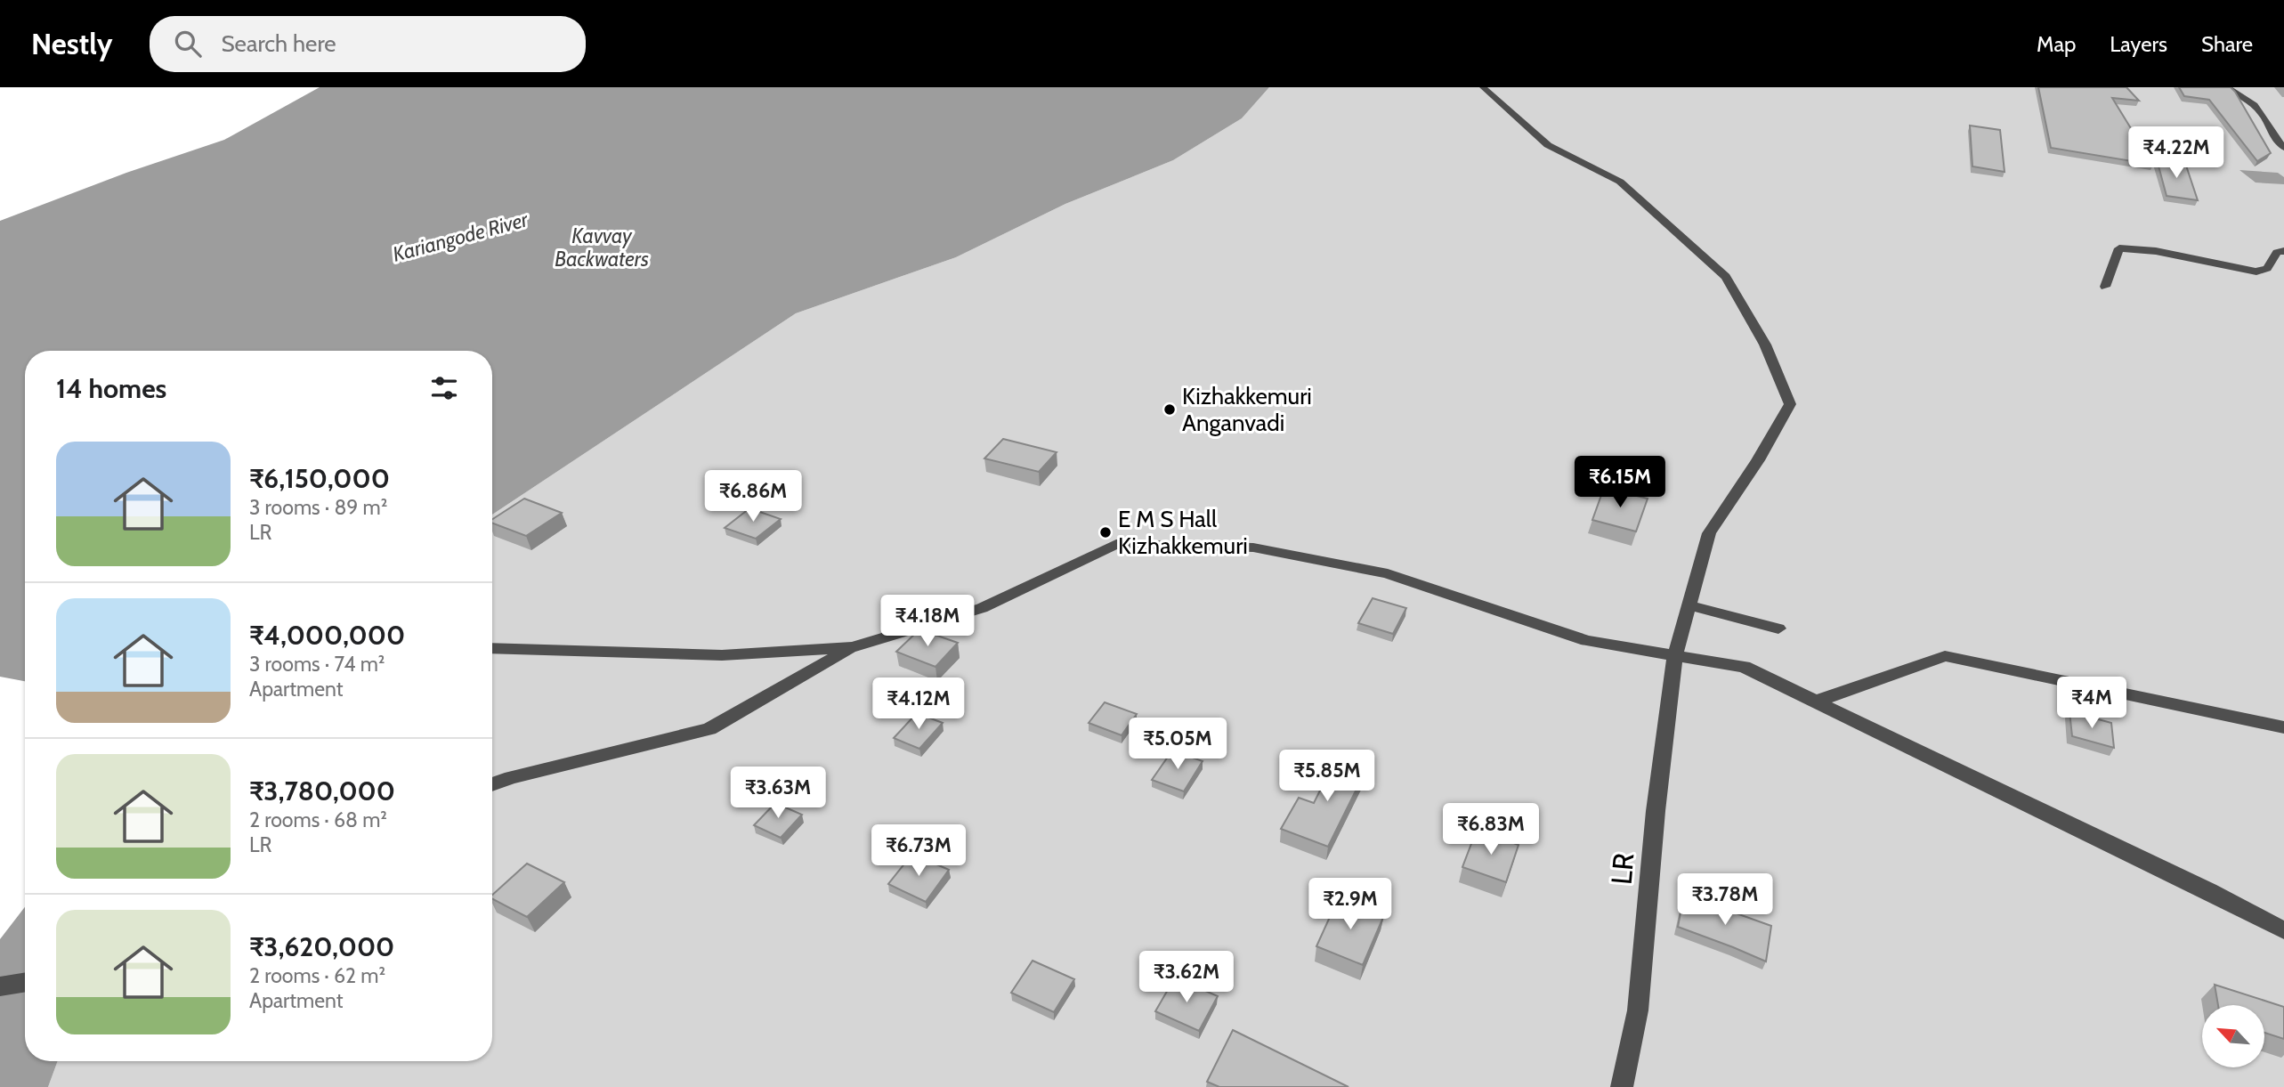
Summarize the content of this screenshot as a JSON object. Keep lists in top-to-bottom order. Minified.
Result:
{"streets":{"street":["LR"]},"water":["Kavvay Backwaters","Kariangode River"],"places":["Kizhakkemuri Anganvadi","E M S Hall Kizhakkemuri"],"north":"top left","page":{"header":"Nestly","search":"Search here","nav":["Map","Layers","Share"],"price":["₹4.22M","₹6.15M","₹6.86M","₹4.18M","₹4M","₹4.12M","₹5.05M","₹5.85M","₹3.63M","₹6.83M","₹6.73M","₹3.78M","₹2.9M","₹3.62M"],"heading":"14 homes","list":[{"name":"₹6,150,000","note":"3 rooms · 89 m² · LR"},{"name":"₹4,000,000","note":"3 rooms · 74 m² · Apartment"},{"name":"₹3,780,000","note":"2 rooms · 68 m² · LR"},{"name":"₹3,620,000","note":"2 rooms · 62 m² · Apartment"}]}}
